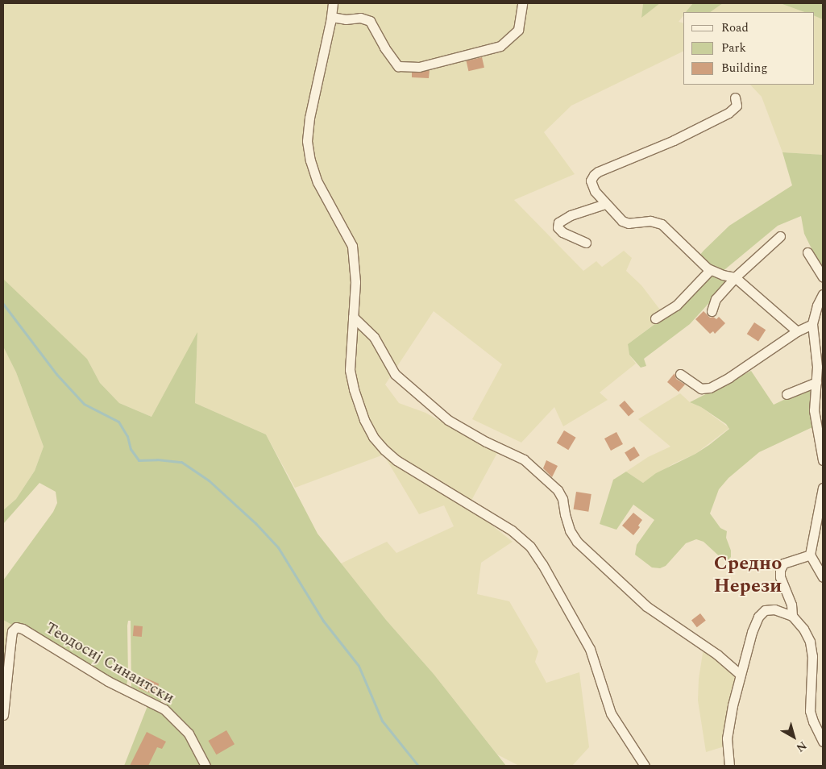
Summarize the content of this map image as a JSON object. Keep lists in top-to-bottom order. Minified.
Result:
{"streets":{"street":["Теодосиј Синаитски"]},"districts":["Средно Нерези"],"legend":["Road","Park","Building"],"north":"bottom right"}
